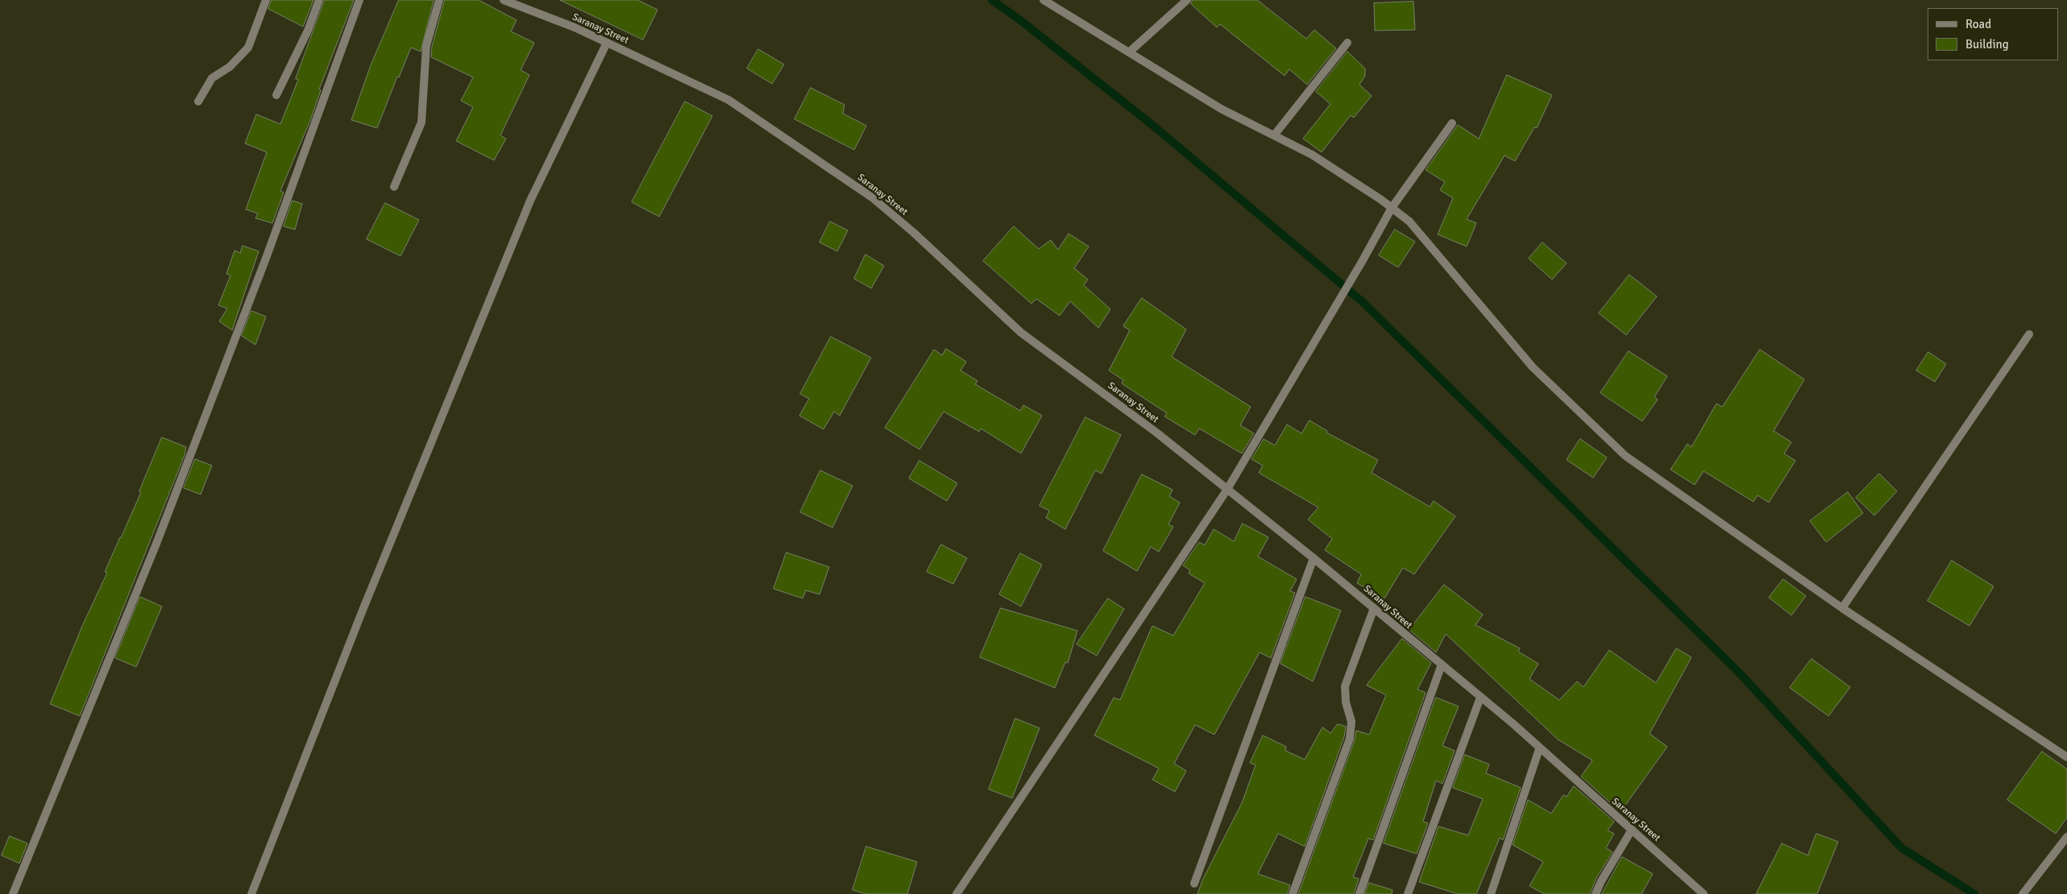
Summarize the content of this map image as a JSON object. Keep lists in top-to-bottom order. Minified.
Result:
{"streets":{"street":["Saranay Street"]},"legend":["Road","Building"]}
